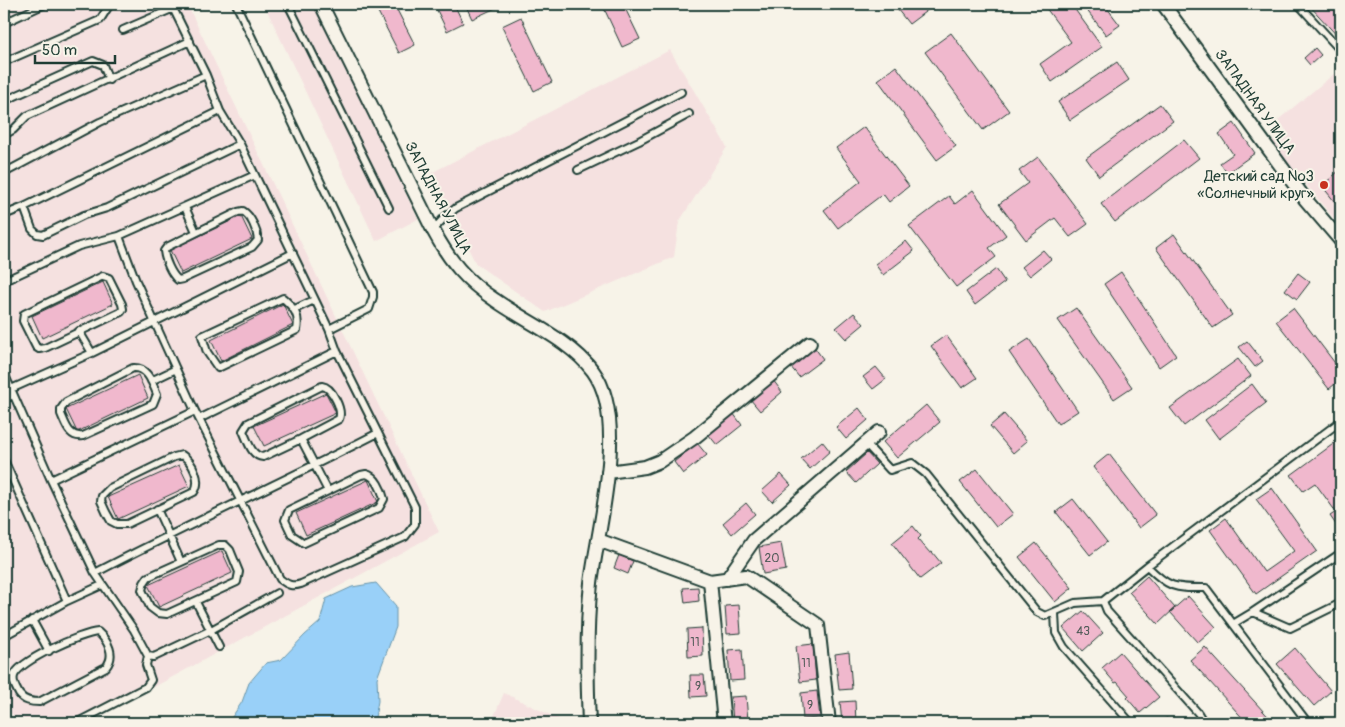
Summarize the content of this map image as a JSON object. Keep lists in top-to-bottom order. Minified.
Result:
{"streets":{"street":["ЗАПАДНАЯ УЛИЦА"]},"places":["Детский сад №3 «Солнечный круг»"],"house_numbers":["20","43","11","11","9","9"],"scale_bar":"50 m"}
